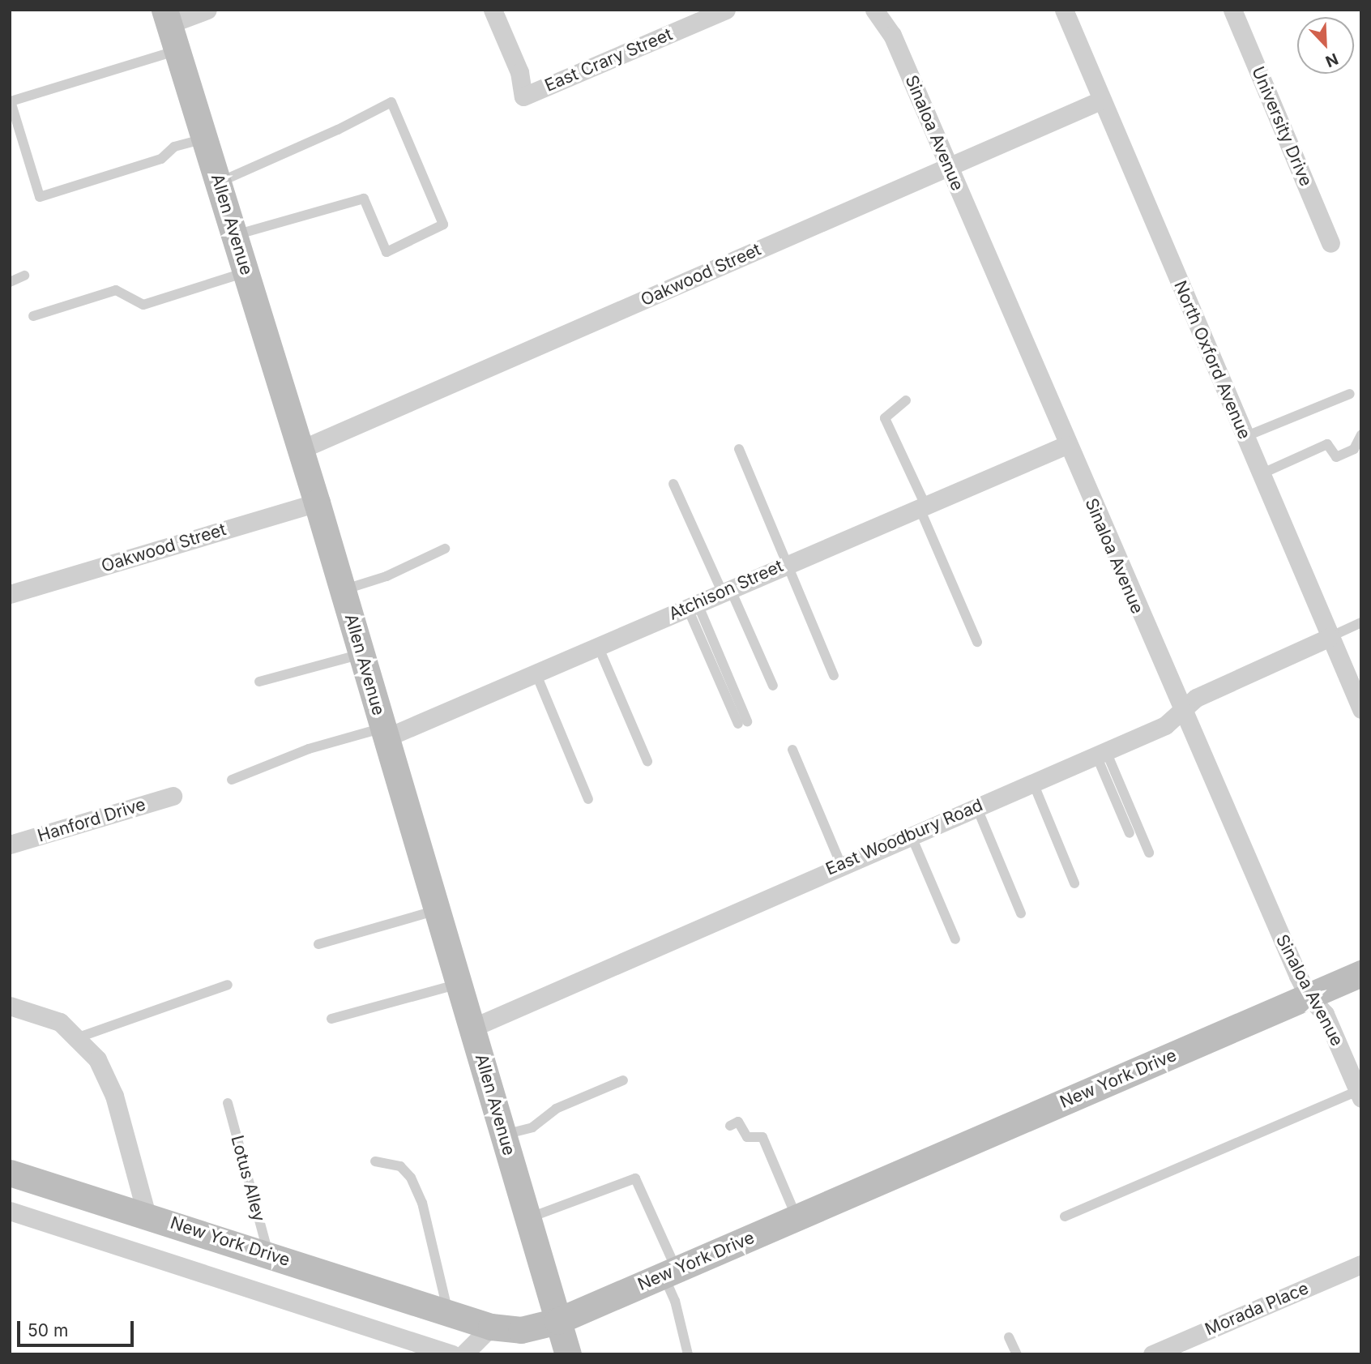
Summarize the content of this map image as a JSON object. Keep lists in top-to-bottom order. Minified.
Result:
{"streets":{"street":["East Crary Street","University Drive","Sinaloa Avenue","Allen Avenue","Oakwood Street","North Oxford Avenue","Atchison Street","Hanford Drive","East Woodbury Road","New York Drive","Morada Place"],"lane":["Lotus Alley"]},"crossings":[["Sinaloa Avenue","Oakwood Street"],["Sinaloa Avenue","Atchison Street"],["Sinaloa Avenue","East Woodbury Road"],["Sinaloa Avenue","New York Drive"],["Allen Avenue","Oakwood Street"],["Allen Avenue","Atchison Street"],["Allen Avenue","East Woodbury Road"],["Allen Avenue","New York Drive"],["Oakwood Street","North Oxford Avenue"],["North Oxford Avenue","East Woodbury Road"],["New York Drive","Lotus Alley"]],"scale_bar":"50 m","north":"bottom right"}
